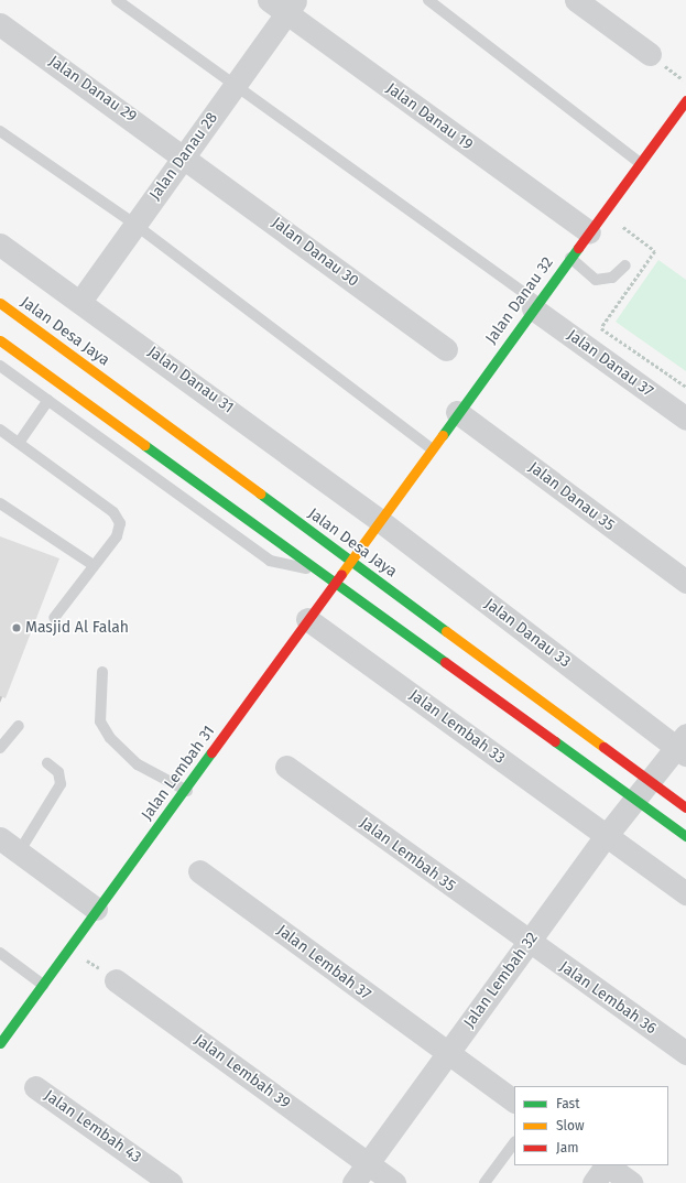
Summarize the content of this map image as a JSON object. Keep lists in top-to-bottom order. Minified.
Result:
{"streets":{"main road":["Jalan Danau 32","Jalan Desa Jaya","Jalan Lembah 31"],"street":["Jalan Danau 29","Jalan Danau 19","Jalan Danau 28","Jalan Danau 30","Jalan Danau 37","Jalan Danau 31","Jalan Danau 35","Jalan Danau 33","Jalan Lembah 33","Jalan Lembah 35","Jalan Lembah 37","Jalan Lembah 32","Jalan Lembah 36","Jalan Lembah 39","Jalan Lembah 43"]},"crossings":[["Jalan Danau 29","Jalan Danau 28"],["Jalan Danau 29","Jalan Danau 30"],["Jalan Danau 19","Jalan Danau 28"],["Jalan Danau 19","Jalan Danau 32"],["Jalan Danau 28","Jalan Danau 30"],["Jalan Danau 28","Jalan Danau 31"],["Jalan Danau 32","Jalan Danau 37"],["Jalan Danau 32","Jalan Danau 31"],["Jalan Danau 32","Jalan Danau 35"],["Jalan Danau 32","Jalan Danau 33"],["Jalan Danau 32","Jalan Lembah 31"],["Jalan Desa Jaya","Jalan Lembah 31"],["Jalan Desa Jaya","Jalan Lembah 32"],["Jalan Danau 31","Jalan Danau 33"],["Jalan Danau 31","Jalan Lembah 31"],["Jalan Danau 33","Jalan Lembah 31"],["Jalan Danau 33","Jalan Lembah 32"],["Jalan Lembah 33","Jalan Lembah 31"],["Jalan Lembah 33","Jalan Lembah 32"],["Jalan Lembah 35","Jalan Lembah 32"],["Jalan Lembah 35","Jalan Lembah 36"],["Jalan Lembah 37","Jalan Lembah 32"],["Jalan Lembah 32","Jalan Lembah 36"],["Jalan Lembah 32","Jalan Lembah 39"]],"places":["Masjid Al Falah"],"legend":["Fast","Slow","Jam"]}
